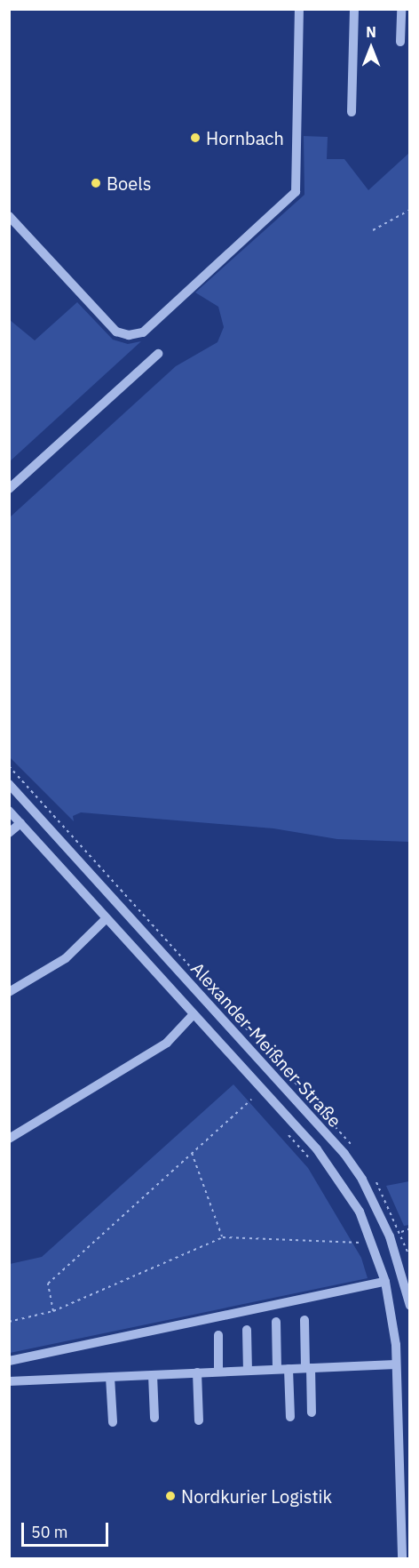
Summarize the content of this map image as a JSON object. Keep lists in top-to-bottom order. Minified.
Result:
{"streets":{"street":["Alexander-Meißner-Straße"]},"places":["Hornbach","Boels","Nordkurier Logistik"],"scale_bar":"50 m","north":"top"}
